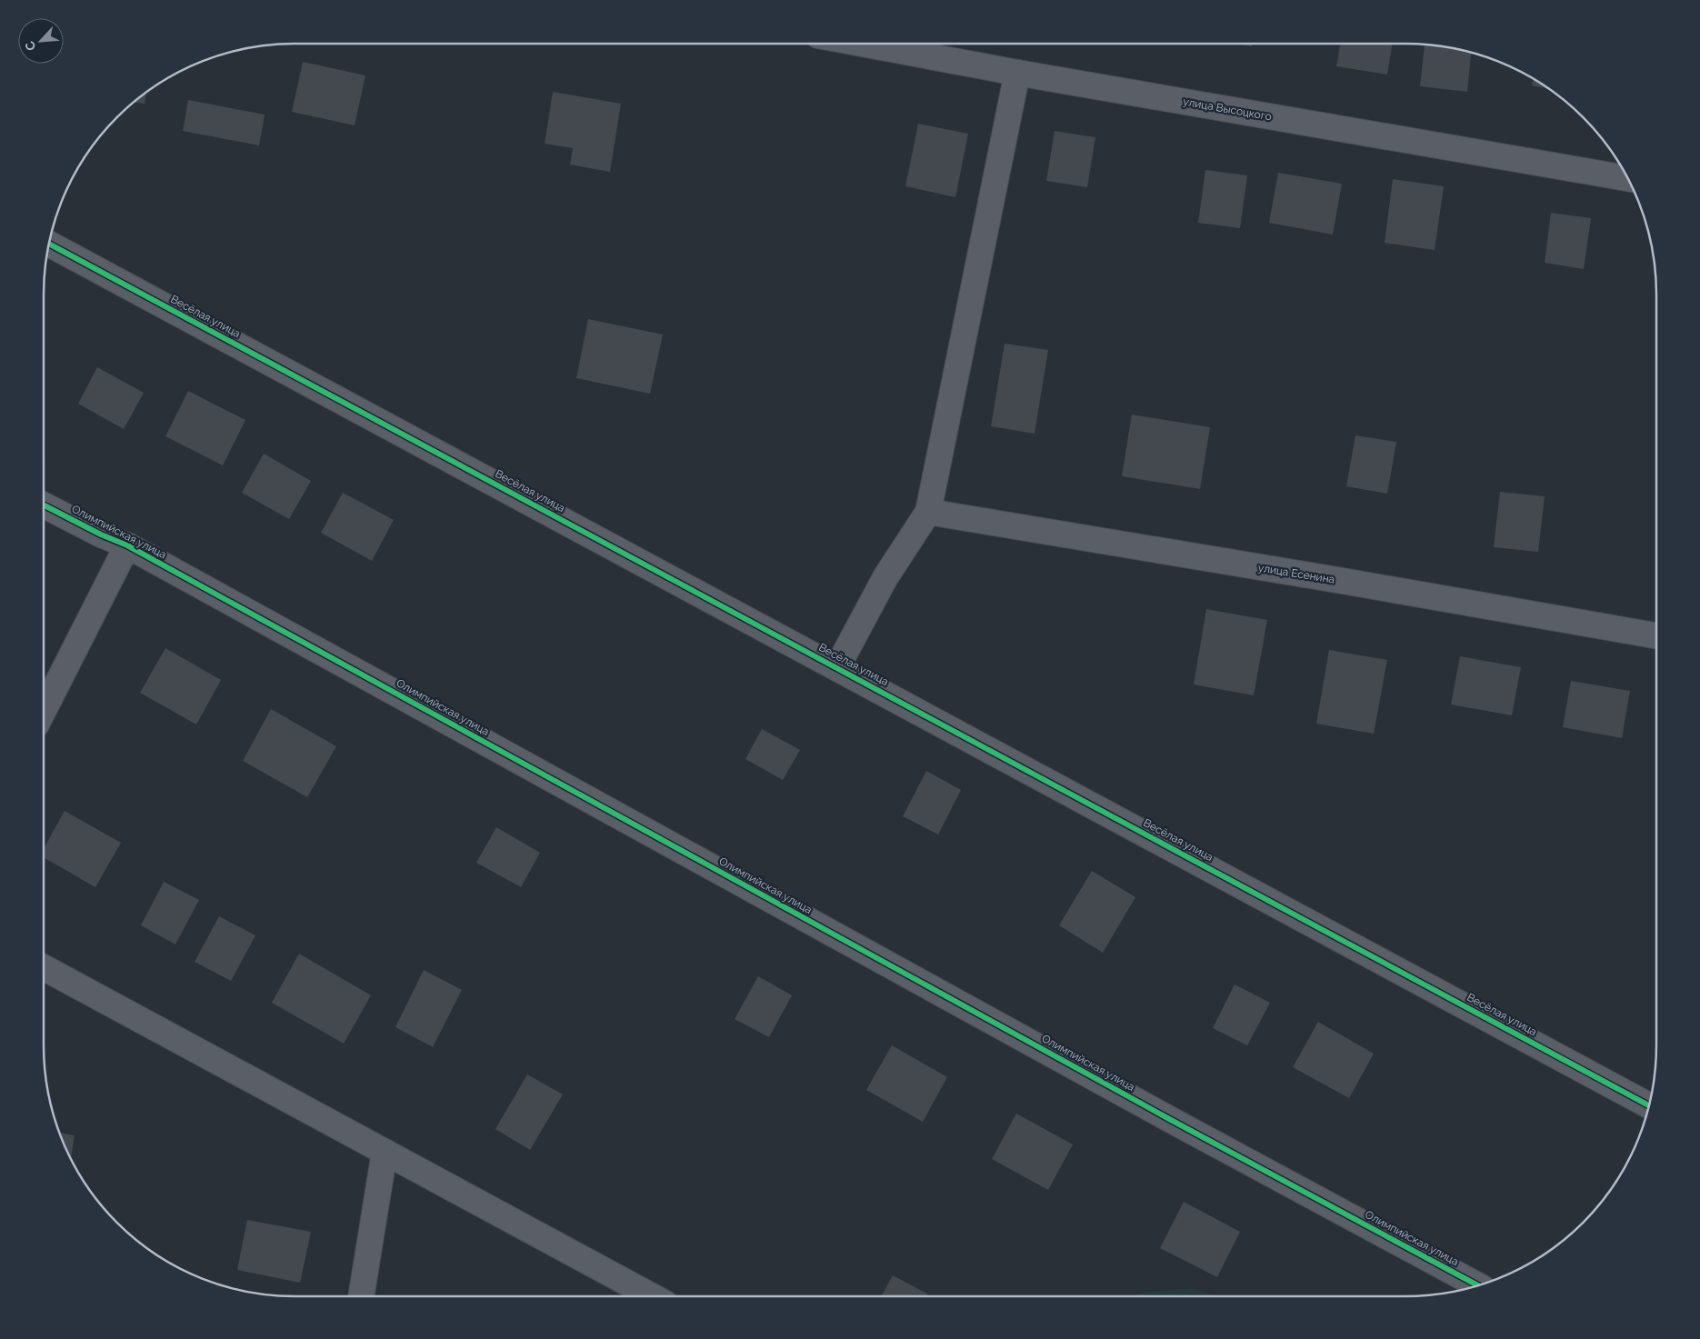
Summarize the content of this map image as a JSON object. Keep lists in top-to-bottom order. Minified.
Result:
{"streets":{"street":["улица Высоцкого","Весёлая улица","Олимпийская улица","улица Есенина"]},"north":"bottom left"}
